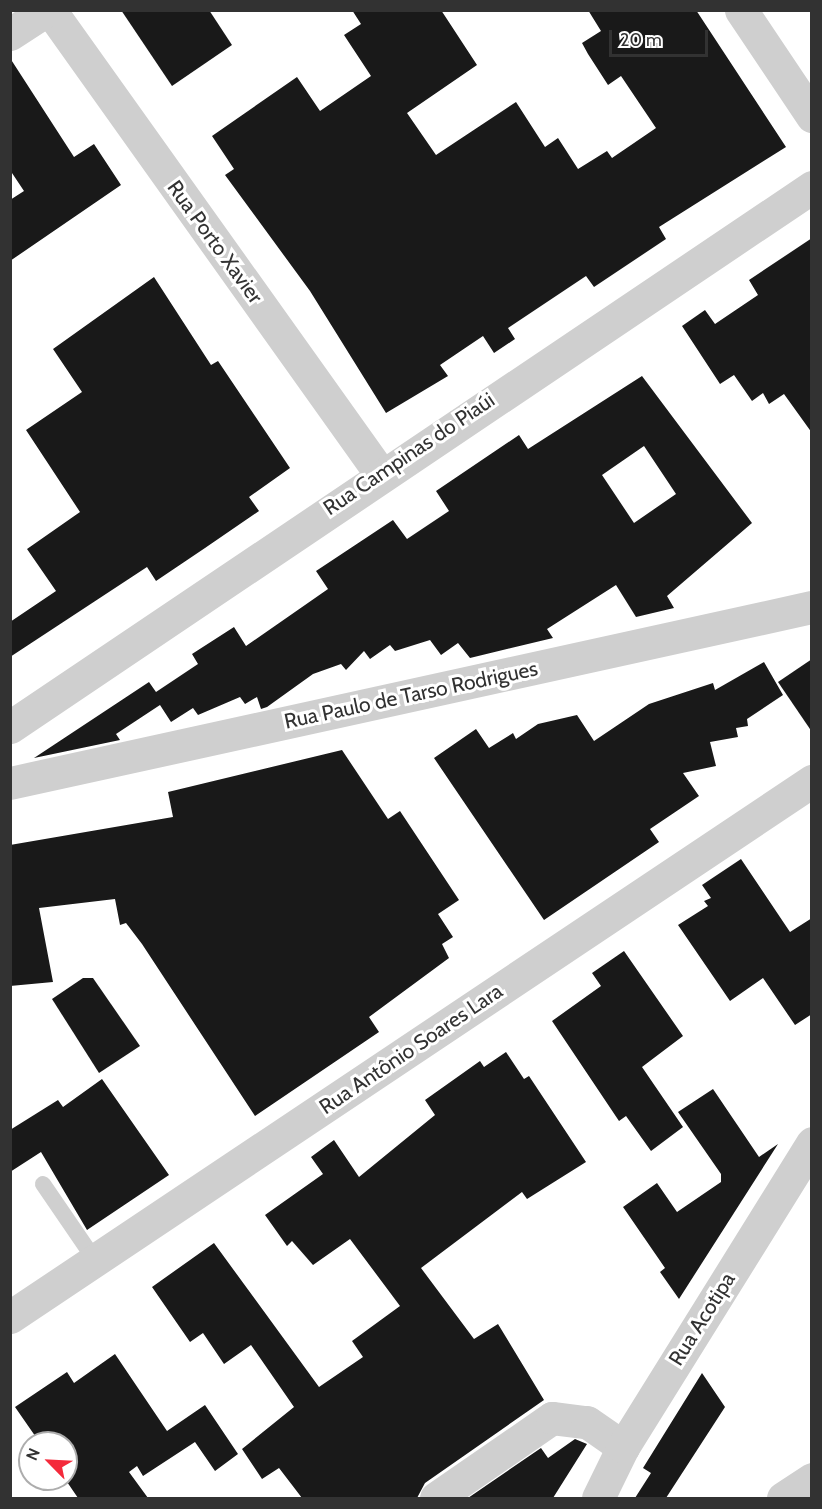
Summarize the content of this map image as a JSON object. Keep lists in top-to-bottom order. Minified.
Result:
{"streets":{"street":["Rua Porto Xavier","Rua Campinas do Piaúi","Rua Paulo de Tarso Rodrigues","Rua Antônio Soares Lara","Rua Acotipa"]},"crossings":[["Rua Porto Xavier","Rua Campinas do Piaúi"]],"scale_bar":"20 m","north":"top left"}
